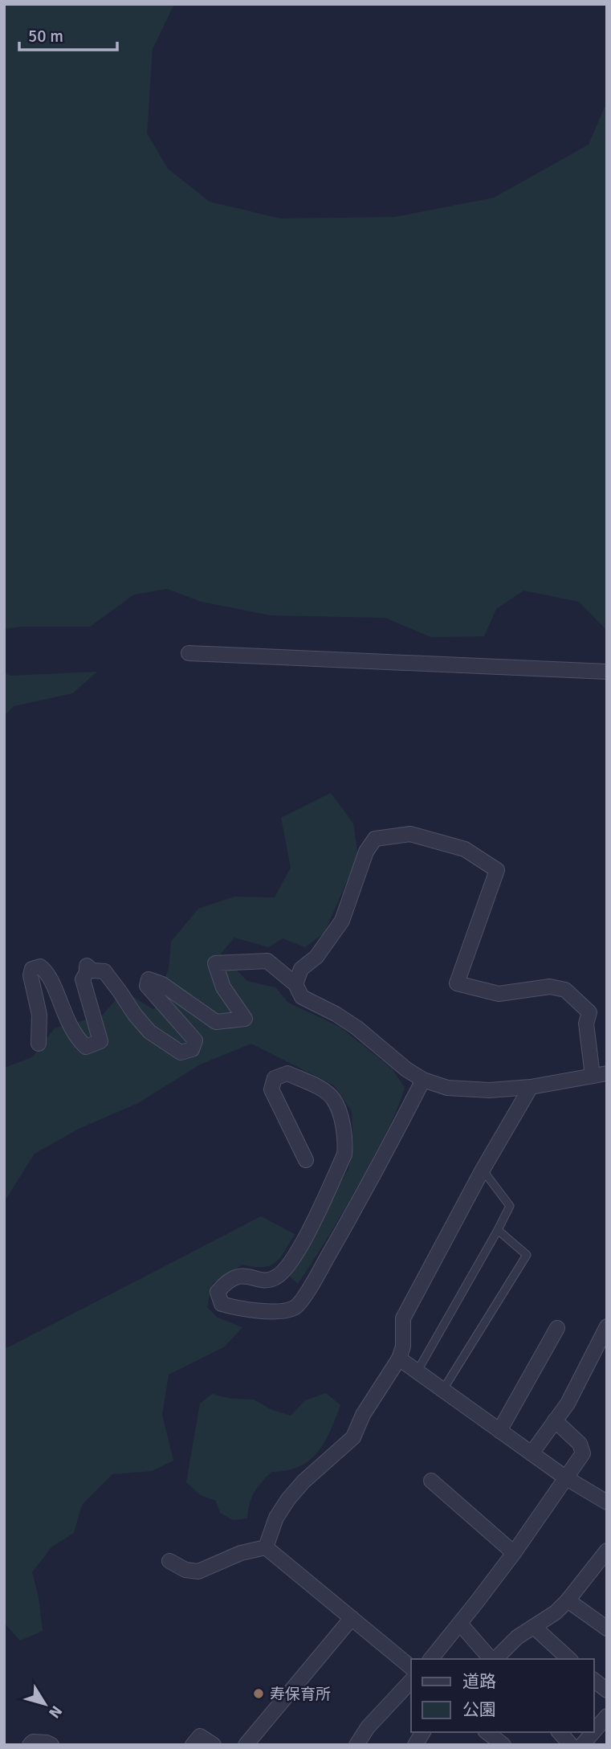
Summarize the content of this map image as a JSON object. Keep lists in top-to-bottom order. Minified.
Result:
{"places":["寿保育所"],"legend":["道路","公園"],"scale_bar":"50 m","north":"bottom right"}
